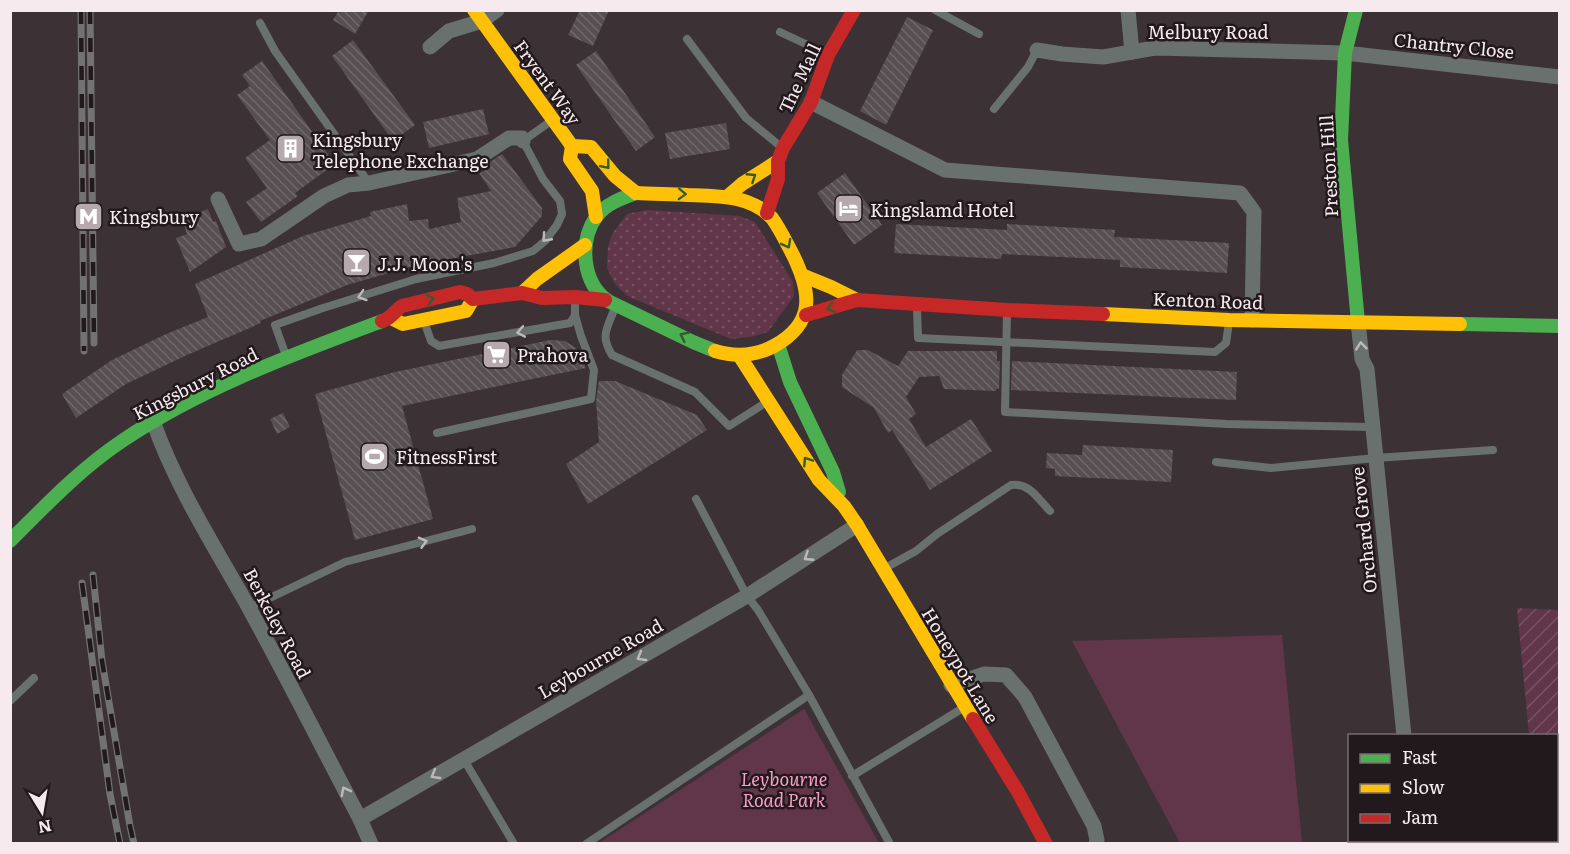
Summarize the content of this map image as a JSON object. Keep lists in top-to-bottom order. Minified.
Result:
{"streets":{"main road":["The Mall","Fryent Way","Preston Hill","Kenton Road","Kingsbury Road","Honeypot Lane"],"street":["Melbury Road","Chantry Close","Orchard Grove","Berkeley Road","Leybourne Road"]},"crossings":[["Melbury Road","Chantry Close"],["Melbury Road","Preston Hill"],["Chantry Close","Preston Hill"],["The Mall","Fryent Way"],["The Mall","Kenton Road"],["The Mall","Kingsbury Road"],["The Mall","Honeypot Lane"],["Fryent Way","Kenton Road"],["Fryent Way","Kingsbury Road"],["Fryent Way","Honeypot Lane"],["Preston Hill","Kenton Road"],["Preston Hill","Orchard Grove"],["Kenton Road","Kingsbury Road"],["Kenton Road","Orchard Grove"],["Kenton Road","Honeypot Lane"],["Kingsbury Road","Berkeley Road"],["Kingsbury Road","Honeypot Lane"],["Berkeley Road","Leybourne Road"],["Leybourne Road","Honeypot Lane"]],"one_way":["Berkeley Road","Leybourne Road"],"parks":["Leybourne Road Park"],"places":{"building":["Kingsbury Telephone Exchange"],"hotel":["Kingslamd Hotel"],"metro station":["Kingsbury"],"bar":["J.J. Moon's"],"supermarket":["Prahova"],"sports":["FitnessFirst"]},"legend":["Fast","Slow","Jam"],"north":"bottom"}
